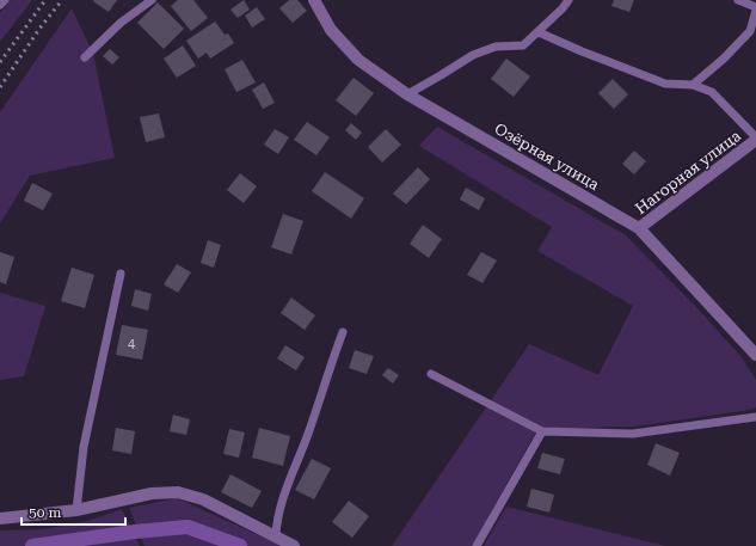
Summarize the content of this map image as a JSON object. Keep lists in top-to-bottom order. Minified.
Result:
{"streets":{"street":["Озёрная улица","Нагорная улица"]},"crossings":[["Озёрная улица","Нагорная улица"]],"house_numbers":["4"],"scale_bar":"50 m"}
